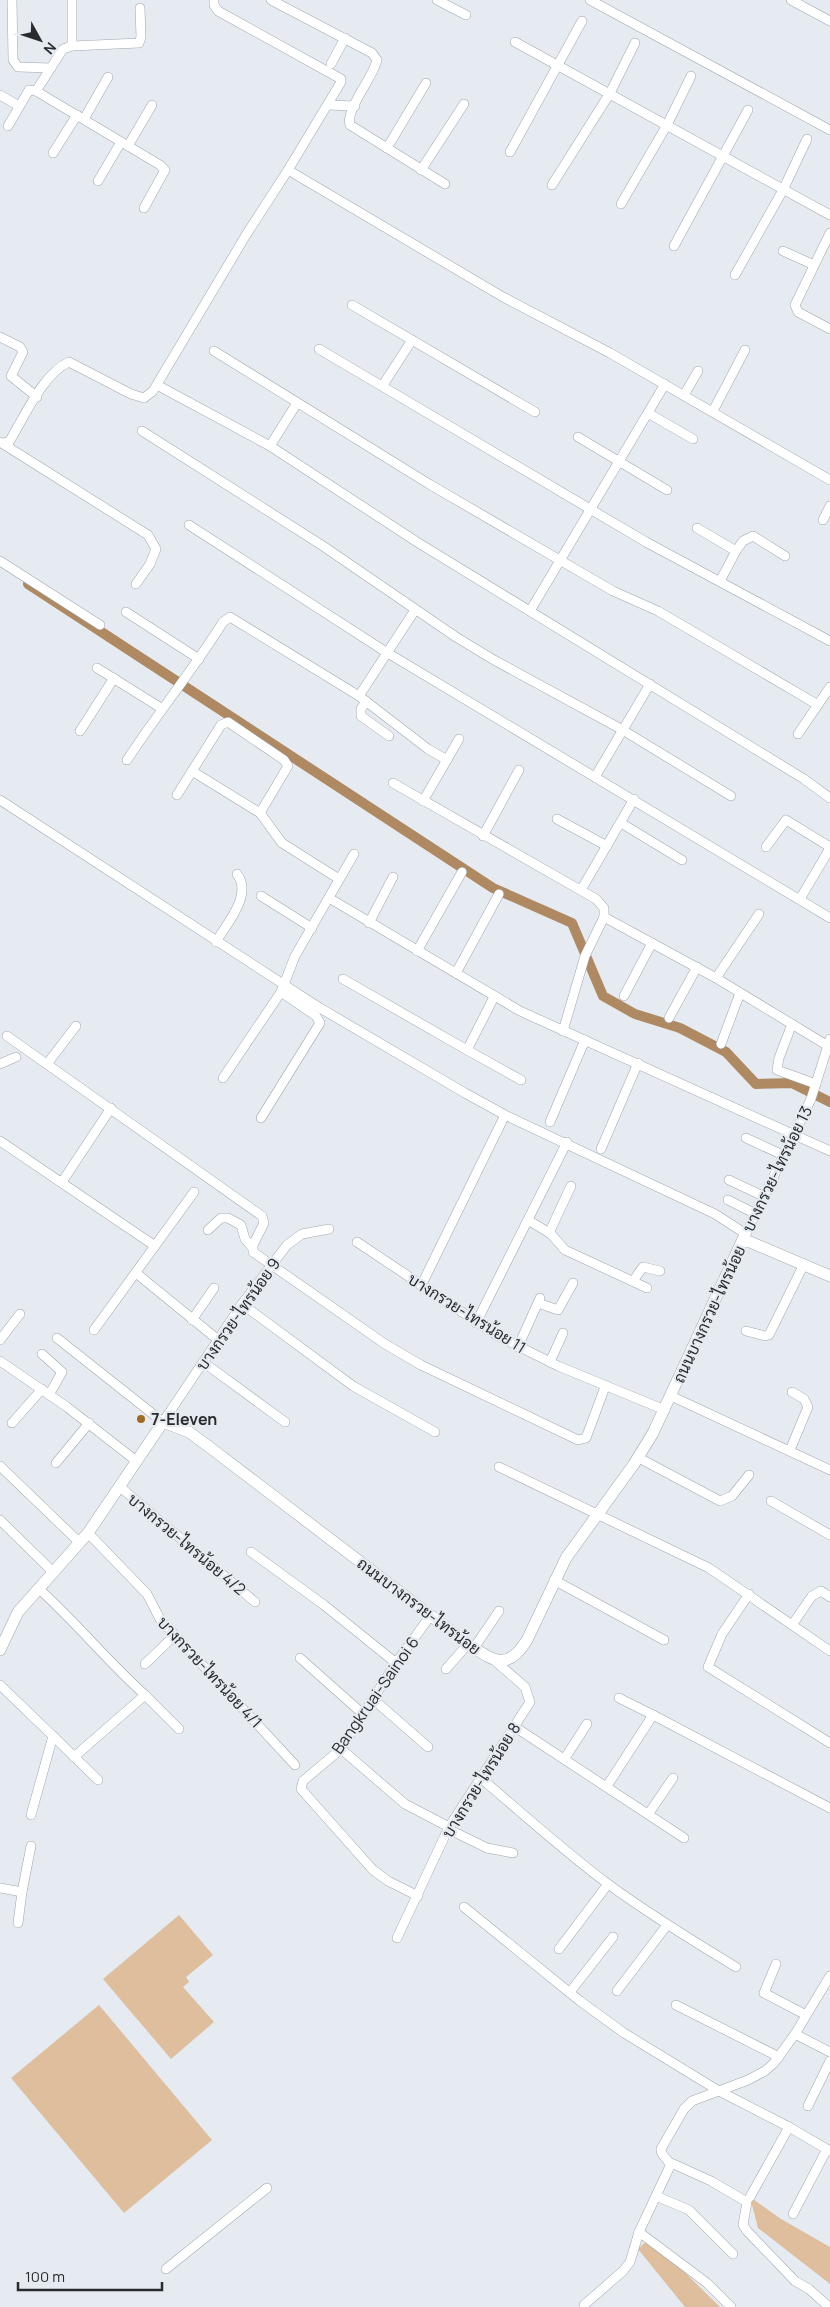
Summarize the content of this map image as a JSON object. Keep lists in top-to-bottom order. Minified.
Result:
{"streets":{"main road":["ถนนบางกรวย-ไทรน้อย"],"street":["บางกรวย-ไทรน้อย 13","บางกรวย-ไทรน้อย 11","บางกรวย-ไทรน้อย 9","บางกรวย-ไทรน้อย 4/2","บางกรวย-ไทรน้อย 4/1","Bangkruai-Sainoi 6","บางกรวย-ไทรน้อย 8"]},"crossings":[["บางกรวย-ไทรน้อย 13","ถนนบางกรวย-ไทรน้อย"],["บางกรวย-ไทรน้อย 11","ถนนบางกรวย-ไทรน้อย"],["บางกรวย-ไทรน้อย 9","ถนนบางกรวย-ไทรน้อย"],["ถนนบางกรวย-ไทรน้อย","Bangkruai-Sainoi 6"],["ถนนบางกรวย-ไทรน้อย","บางกรวย-ไทรน้อย 8"],["Bangkruai-Sainoi 6","บางกรวย-ไทรน้อย 8"]],"places":["7-Eleven"],"scale_bar":"100 m","north":"bottom right"}
